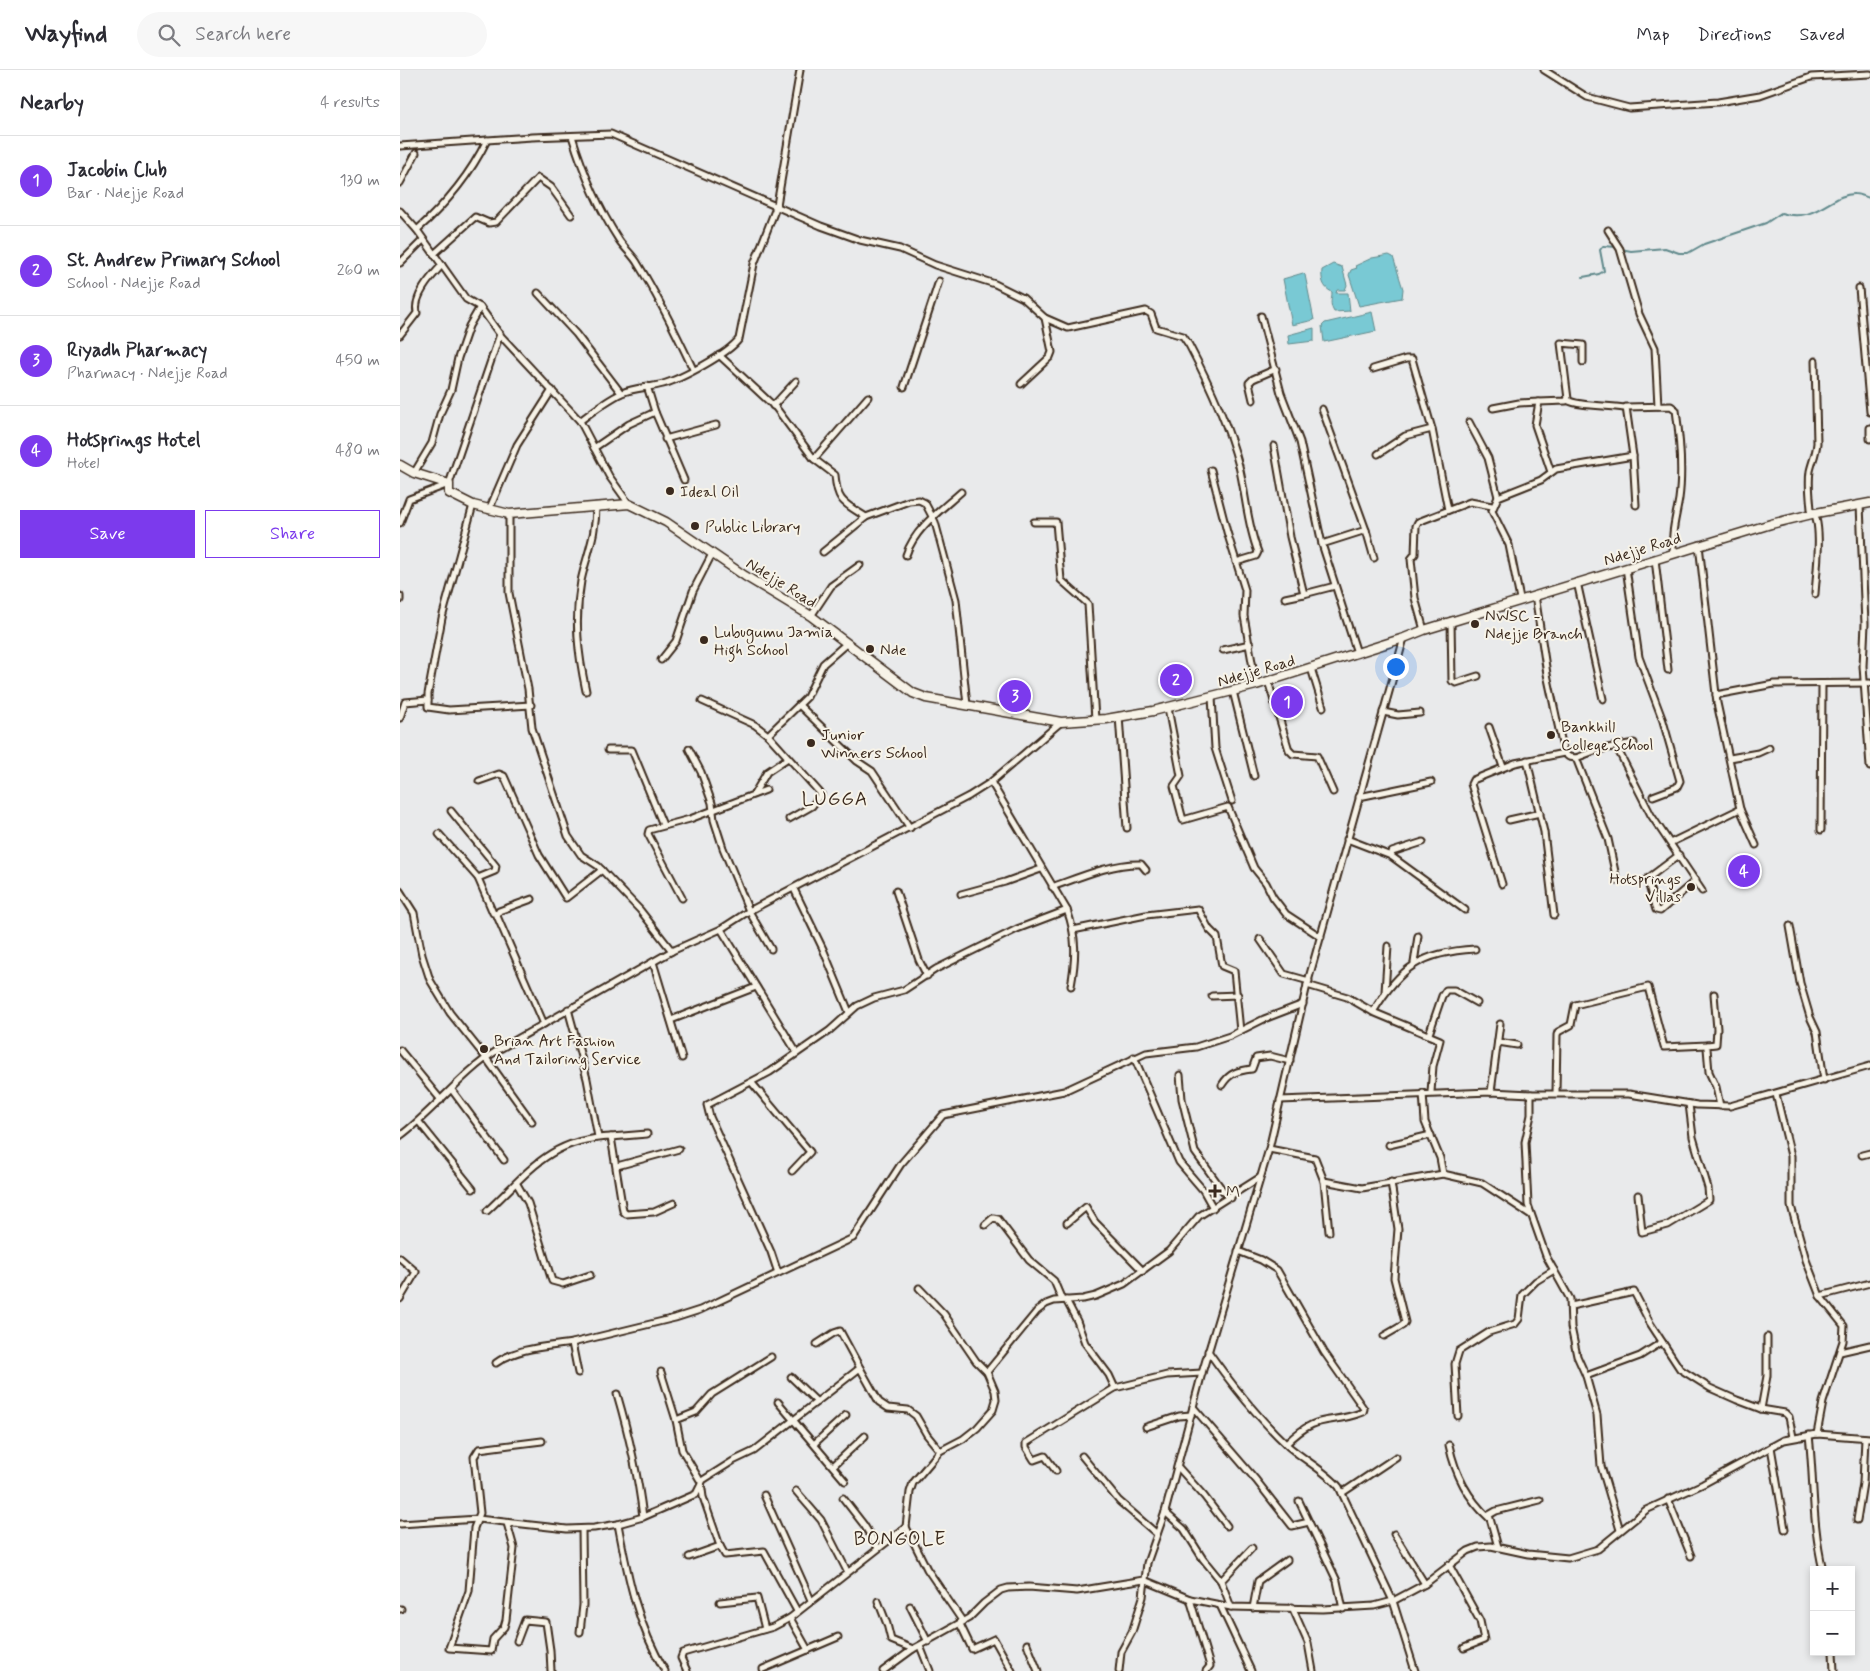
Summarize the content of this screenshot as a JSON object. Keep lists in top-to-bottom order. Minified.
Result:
{"streets":{"street":["Ndejje Road"]},"districts":["LUGGA","BONGOLE"],"places":{"other":["Ideal Oil","Public Library","NWSC - Ndejje Branch","Lubugumu Jamia High School","Nde","Bankhill College School","Junior Winners School","Hotsprings Villas","Brian Art Fashion And Tailoring Service"],"health":["M"]},"page":{"header":"Wayfind","search":"Search here","nav":["Map","Directions","Saved"],"heading":["Nearby","4 results"],"list":[{"mark":"1","name":"Jacobin Club","note":"Bar · Ndejje Road","value":"130 m"},{"mark":"2","name":"St. Andrew Primary School","note":"School · Ndejje Road","value":"260 m"},{"mark":"3","name":"Riyadh Pharmacy","note":"Pharmacy · Ndejje Road","value":"450 m"},{"mark":"4","name":"Hotsprings Hotel","note":"Hotel","value":"480 m"}],"buttons":["Save","Share"],"pins":["2","3","1","4"],"map_buttons":["+","−"]}}
